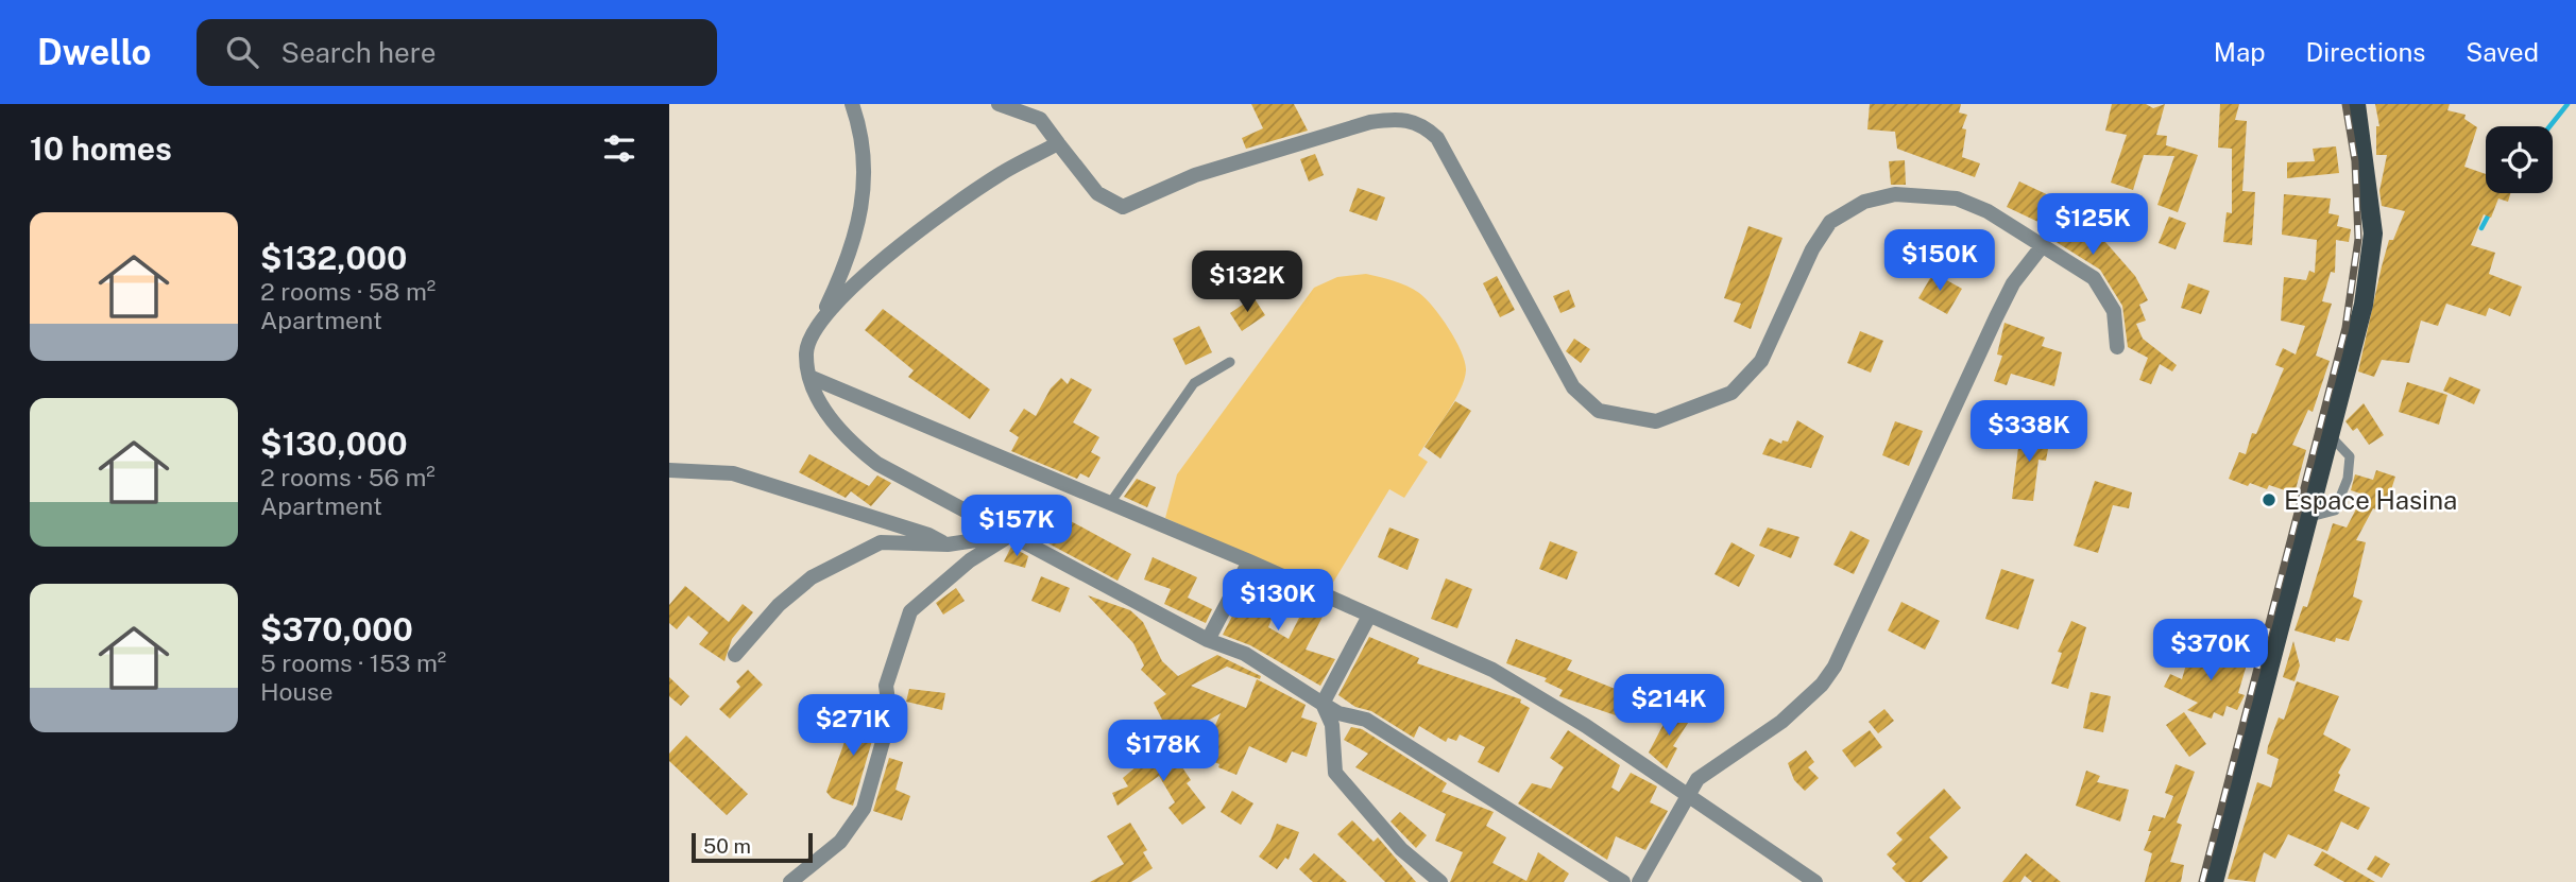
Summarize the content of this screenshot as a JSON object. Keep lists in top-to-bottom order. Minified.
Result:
{"places":["Espace Hasina"],"scale_bar":"50 m","page":{"header":"Dwello","search":"Search here","nav":["Map","Directions","Saved"],"heading":"10 homes","list":[{"name":"$132,000","note":"2 rooms · 58 m² · Apartment"},{"name":"$130,000","note":"2 rooms · 56 m² · Apartment"},{"name":"$370,000","note":"5 rooms · 153 m² · House"}],"price":["$125K","$150K","$132K","$338K","$157K","$130K","$370K","$214K","$271K","$178K"],"scale":"50 m"}}
